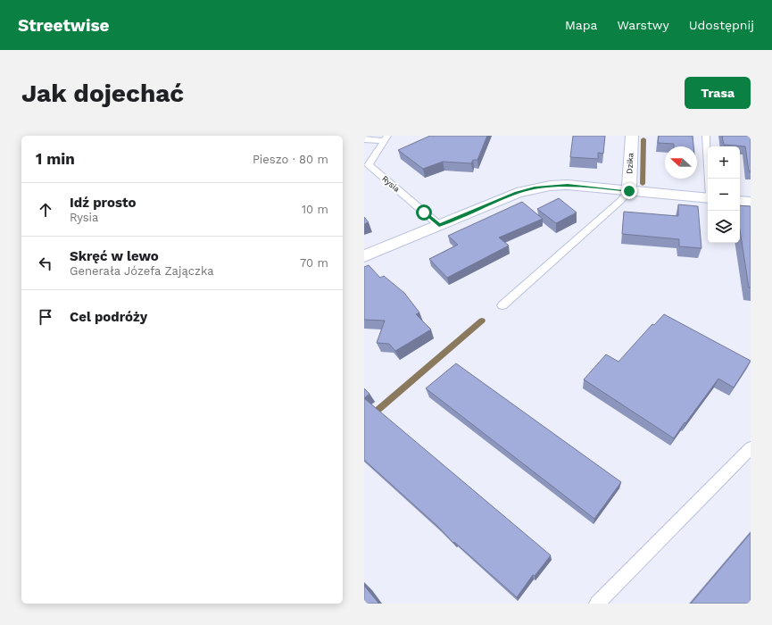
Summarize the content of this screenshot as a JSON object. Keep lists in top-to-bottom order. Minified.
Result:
{"streets":{"street":["Dzika"],"lane":["Rysia"]},"north":"left","page":{"header":"Streetwise","nav":["Mapa","Warstwy","Udostępnij"],"buttons":"Trasa","title":"Jak dojechać","heading":["1 min","Pieszo · 80 m"],"map_buttons":["+","−"],"list":[["Idź prosto","Rysia","10 m"],["Skręć w lewo","Generała Józefa Zajączka","70 m"],"Cel podróży"]}}
